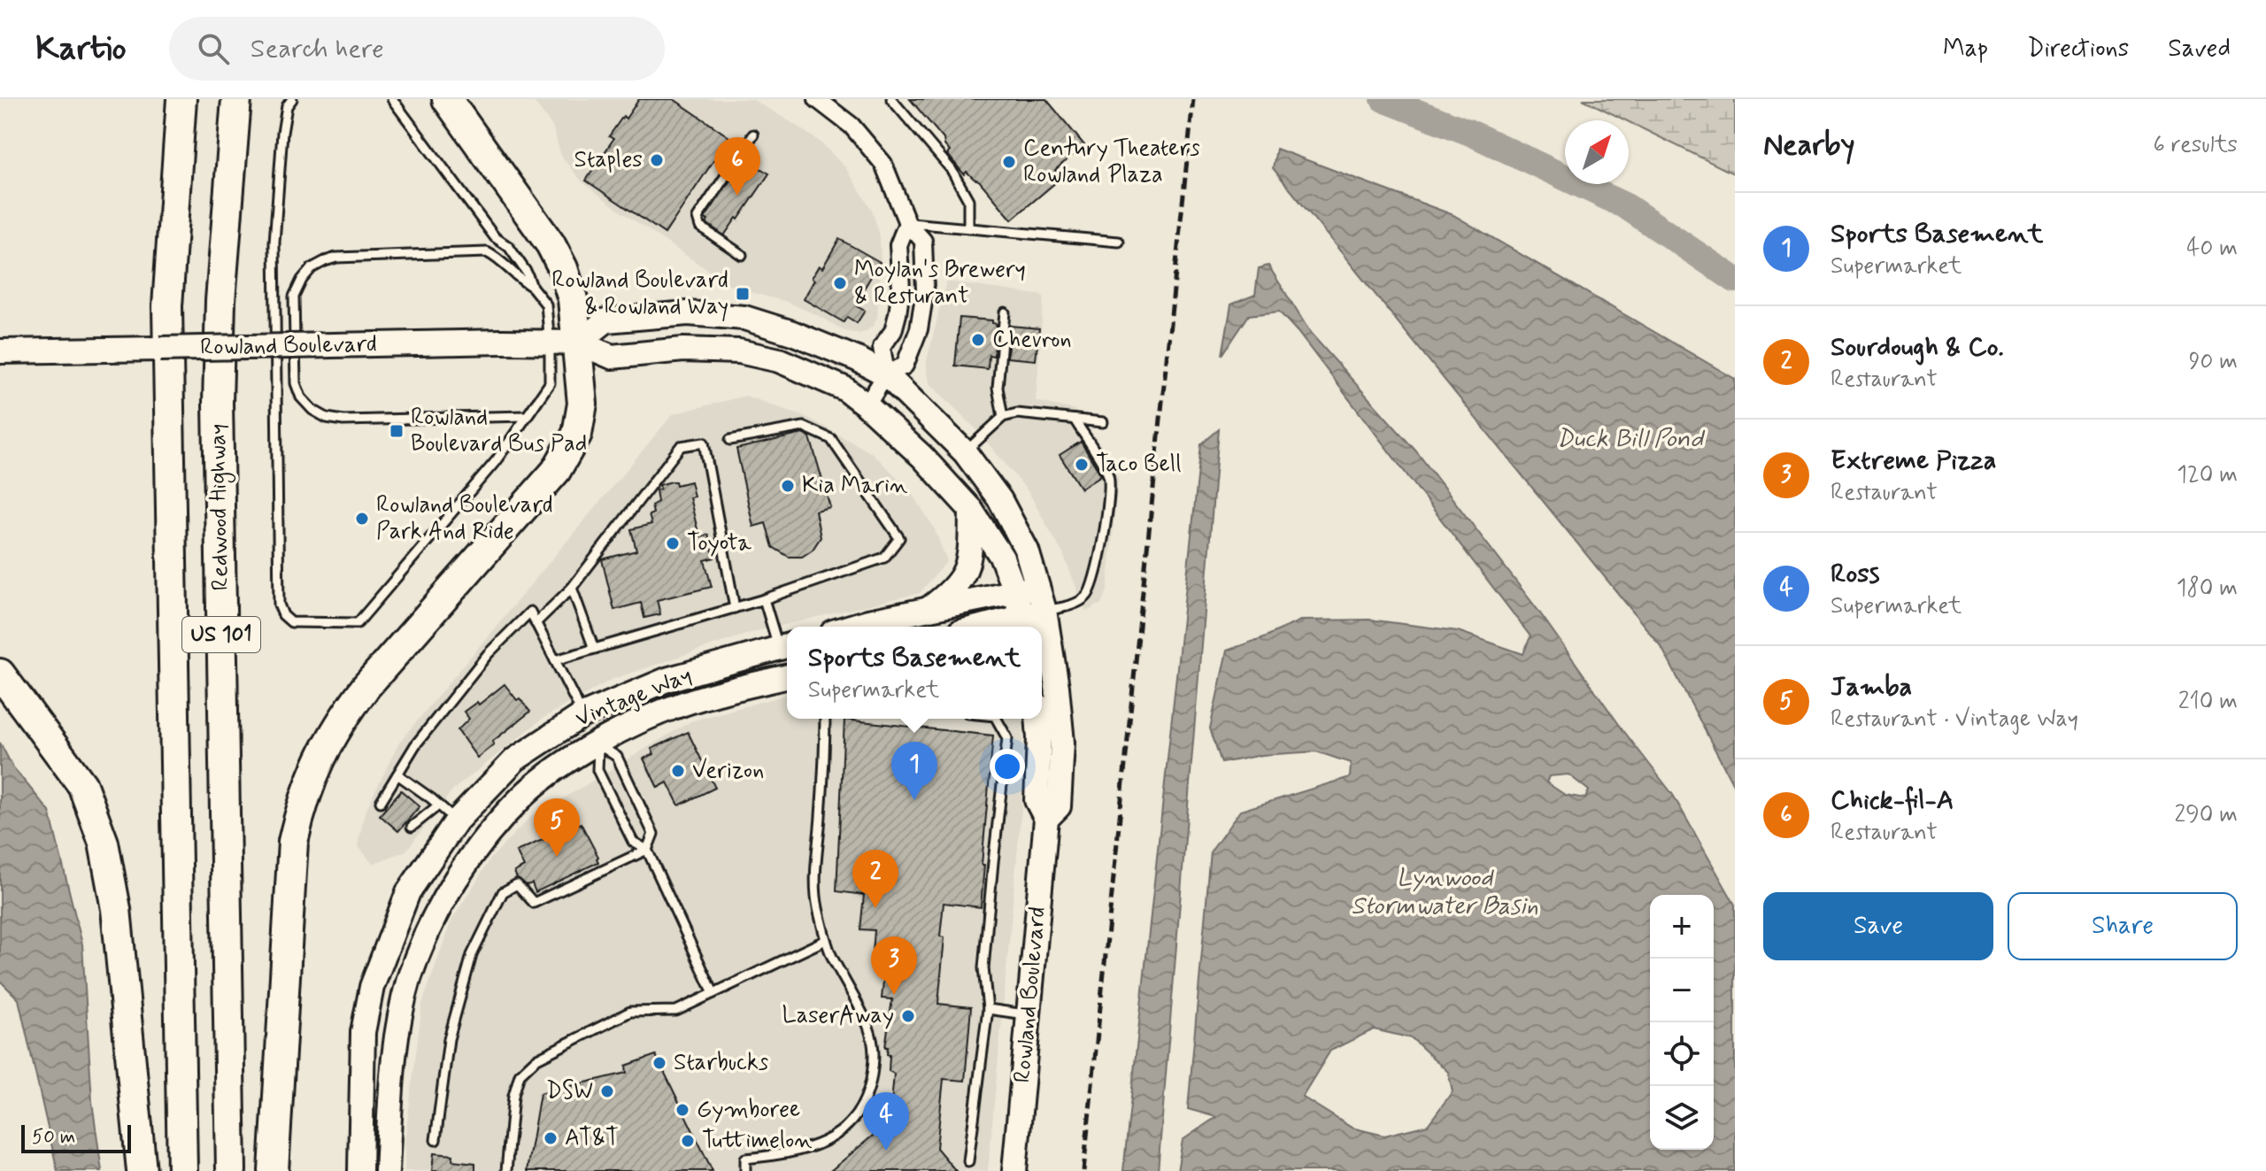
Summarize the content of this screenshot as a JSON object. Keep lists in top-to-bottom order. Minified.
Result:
{"streets":{"highway":["Redwood Highway","US 101"],"street":["Rowland Boulevard","Vintage Way"]},"water":["Duck Bill Pond","Lynwood Stormwater Basin"],"places":{"other":["Staples","Century Theaters Rowland Plaza","Moylan's Brewery & Resturant","Chevron","Taco Bell","Kia Marin","Rowland Boulevard Park And Ride","Toyota","Verizon","LaserAway","Starbucks","DSW","Gymboree","AT&T","Tuttimelon"],"transit":["Rowland Boulevard & Rowland Way","Rowland Boulevard Bus Pad"]},"scale_bar":"50 m","north":"top right","page":{"header":"Kartio","search":"Search here","nav":["Map","Directions","Saved"],"heading":["Nearby","6 results"],"pins":["6","1","5","2","3","4"],"list":[{"mark":"1","name":"Sports Basement","note":"Supermarket","value":"40 m"},{"mark":"2","name":"Sourdough & Co.","note":"Restaurant","value":"90 m"},{"mark":"3","name":"Extreme Pizza","note":"Restaurant","value":"120 m"},{"mark":"4","name":"Ross","note":"Supermarket","value":"180 m"},{"mark":"5","name":"Jamba","note":"Restaurant · Vintage Way","value":"210 m"},{"mark":"6","name":"Chick-fil-A","note":"Restaurant","value":"290 m"}],"popup":["Sports Basement","Supermarket"],"buttons":["Save","Share"],"map_buttons":["+","−"],"scale":"50 m"}}
